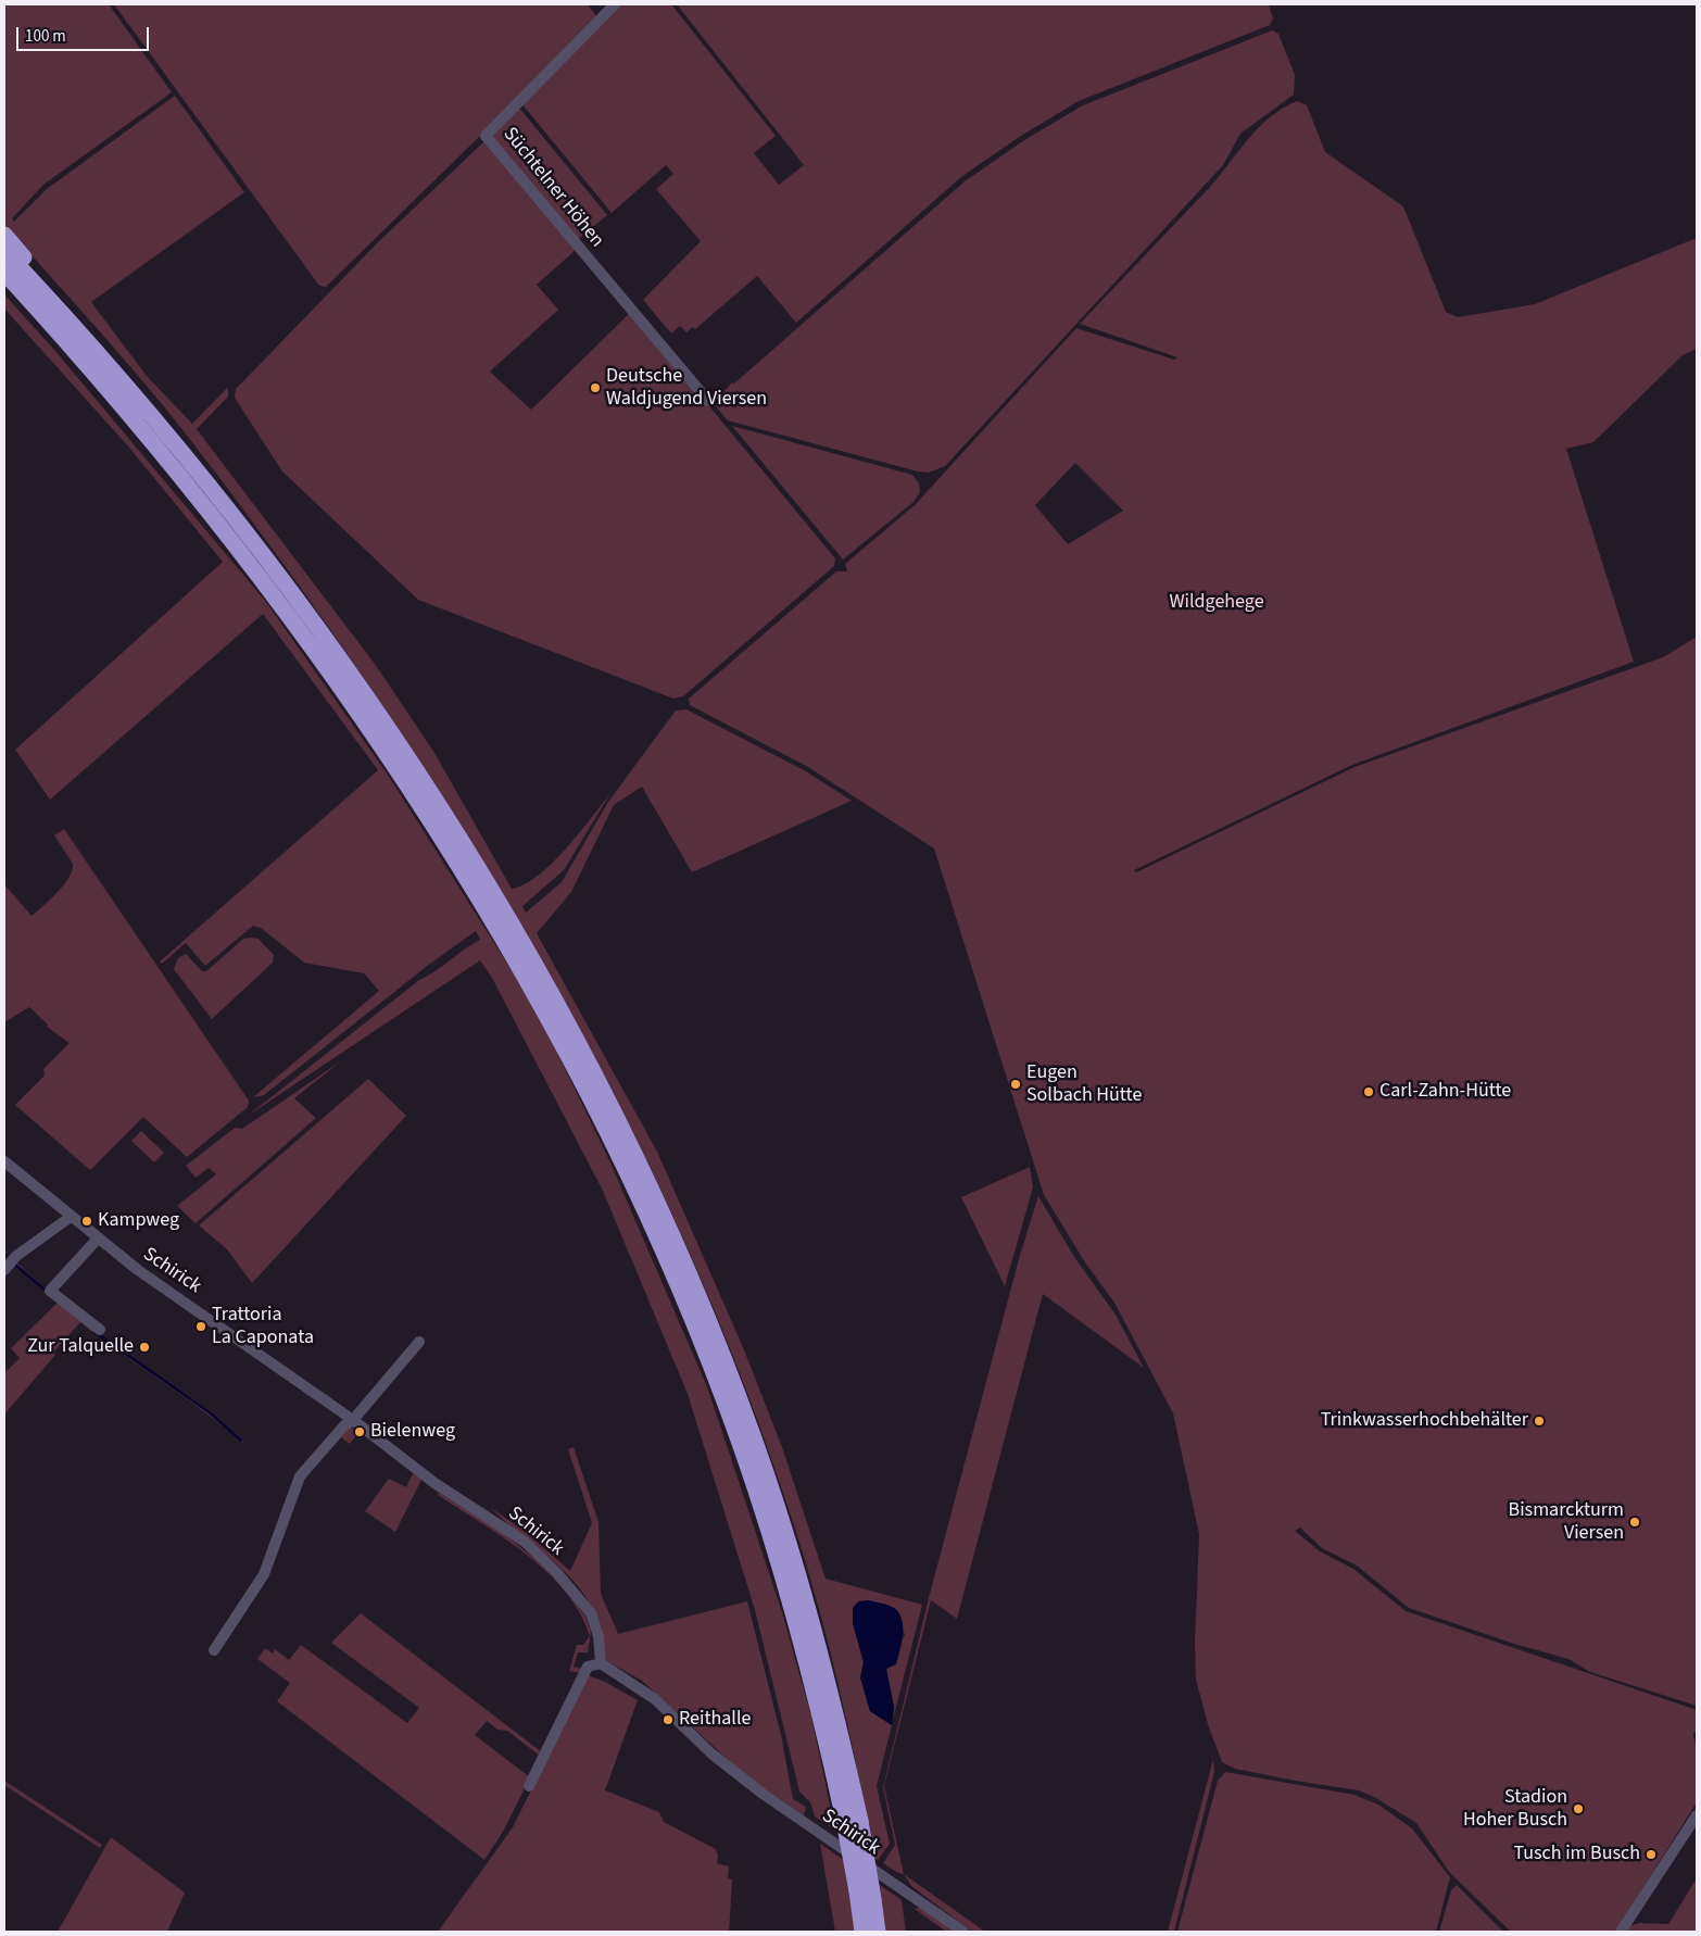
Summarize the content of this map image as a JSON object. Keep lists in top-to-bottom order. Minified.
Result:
{"streets":{"street":["Süchtelner Höhen","Schirick"]},"parks":["Wildgehege"],"places":["Deutsche Waldjugend Viersen","Eugen Solbach Hütte","Carl-Zahn-Hütte","Kampweg","Trattoria La Caponata","Zur Talquelle","Trinkwasserhochbehälter","Bielenweg","Bismarckturm Viersen","Reithalle","Stadion Hoher Busch","Tusch im Busch"],"scale_bar":"100 m"}
